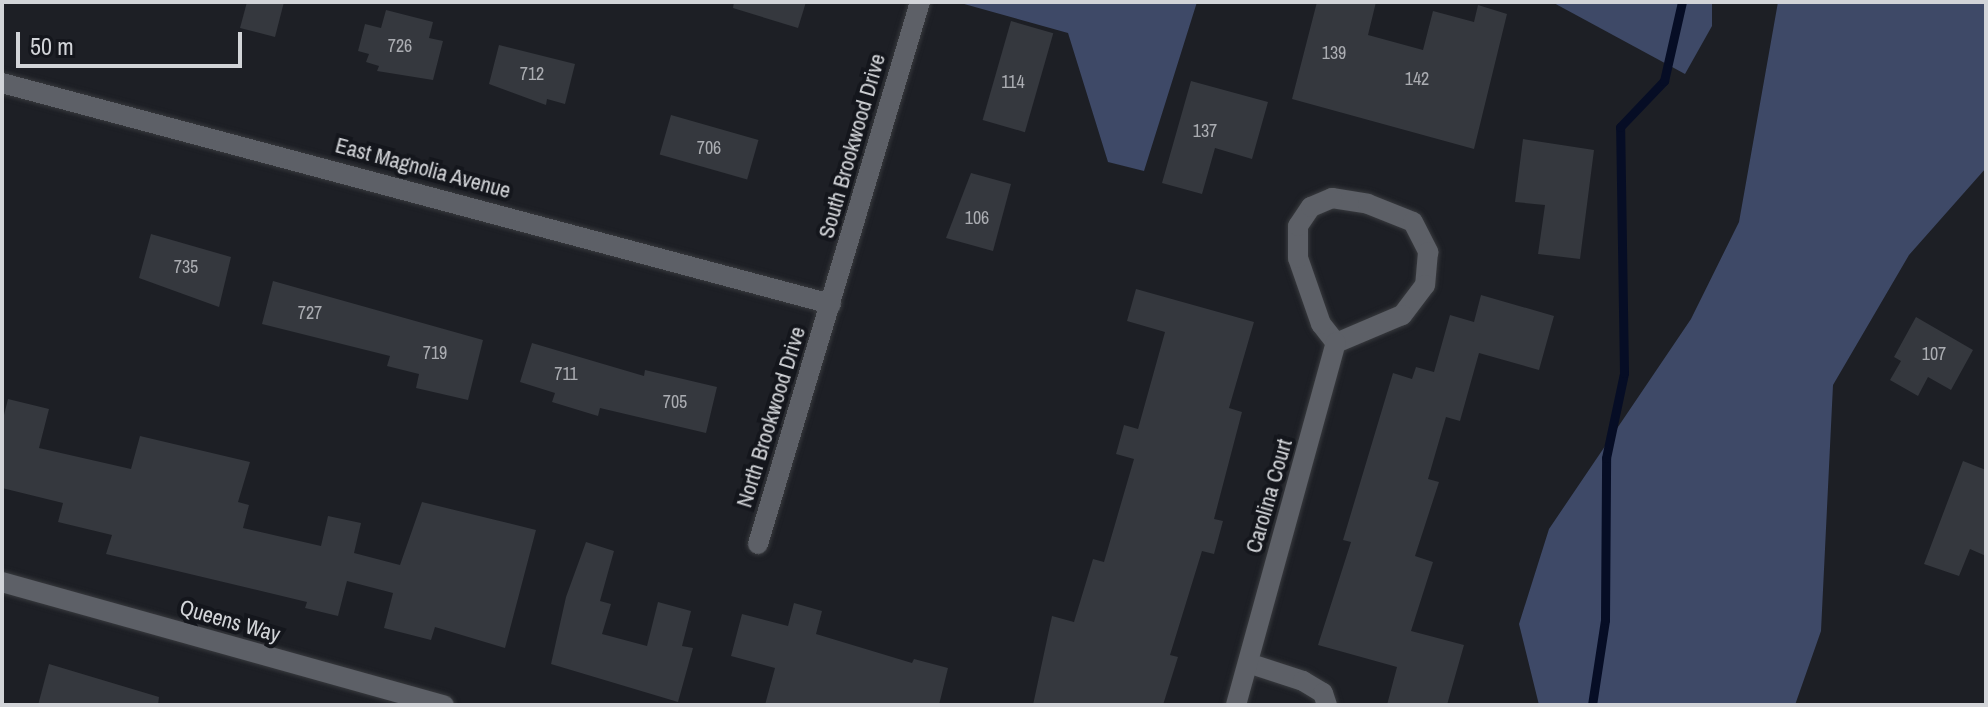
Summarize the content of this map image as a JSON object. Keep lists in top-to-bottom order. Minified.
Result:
{"streets":{"street":["South Brookwood Drive","East Magnolia Avenue","North Brookwood Drive","Carolina Court","Queens Way"]},"crossings":[["South Brookwood Drive","East Magnolia Avenue"],["South Brookwood Drive","North Brookwood Drive"],["East Magnolia Avenue","North Brookwood Drive"]],"house_numbers":["726","139","712","142","114","137","706","106","735","727","719","107","711","705"],"scale_bar":"50 m"}
